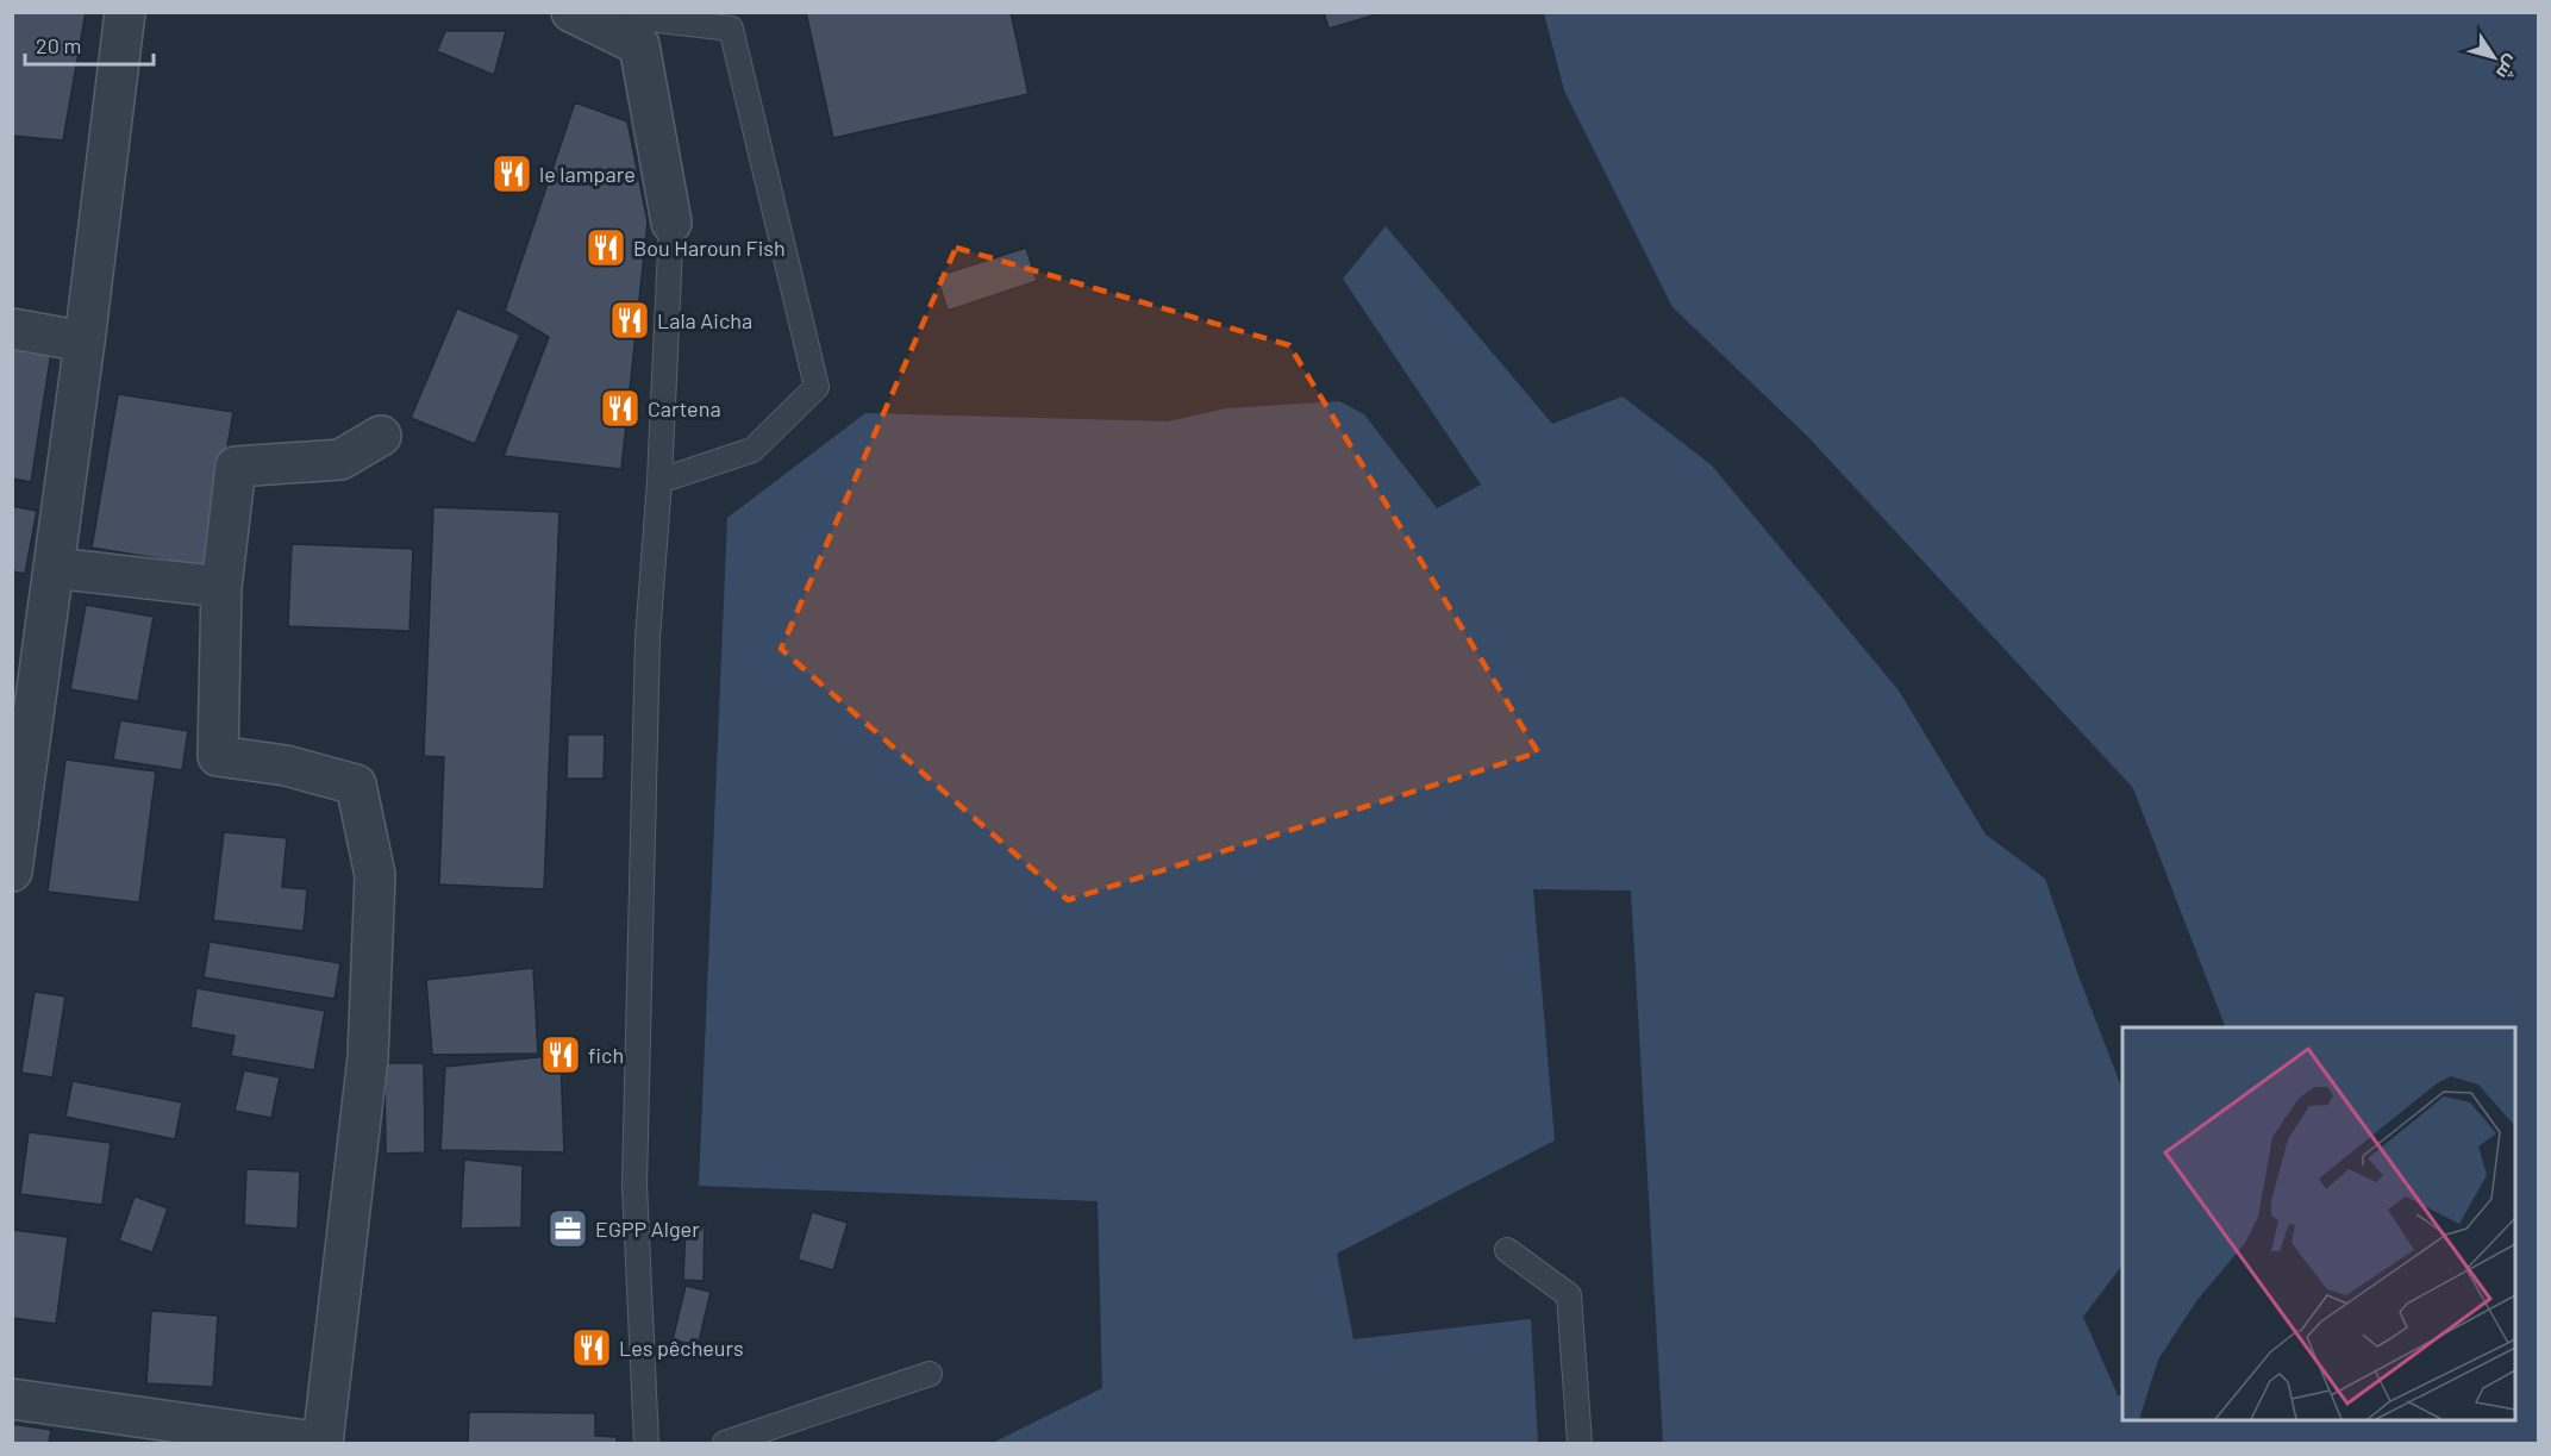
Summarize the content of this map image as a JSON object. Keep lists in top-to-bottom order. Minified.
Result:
{"places":{"restaurant":["le lampare","Bou Haroun Fish","Lala Aicha","Cartena","fich","Les pêcheurs"],"office":["EGPP Alger"]},"scale_bar":"20 m","north":"bottom right"}
